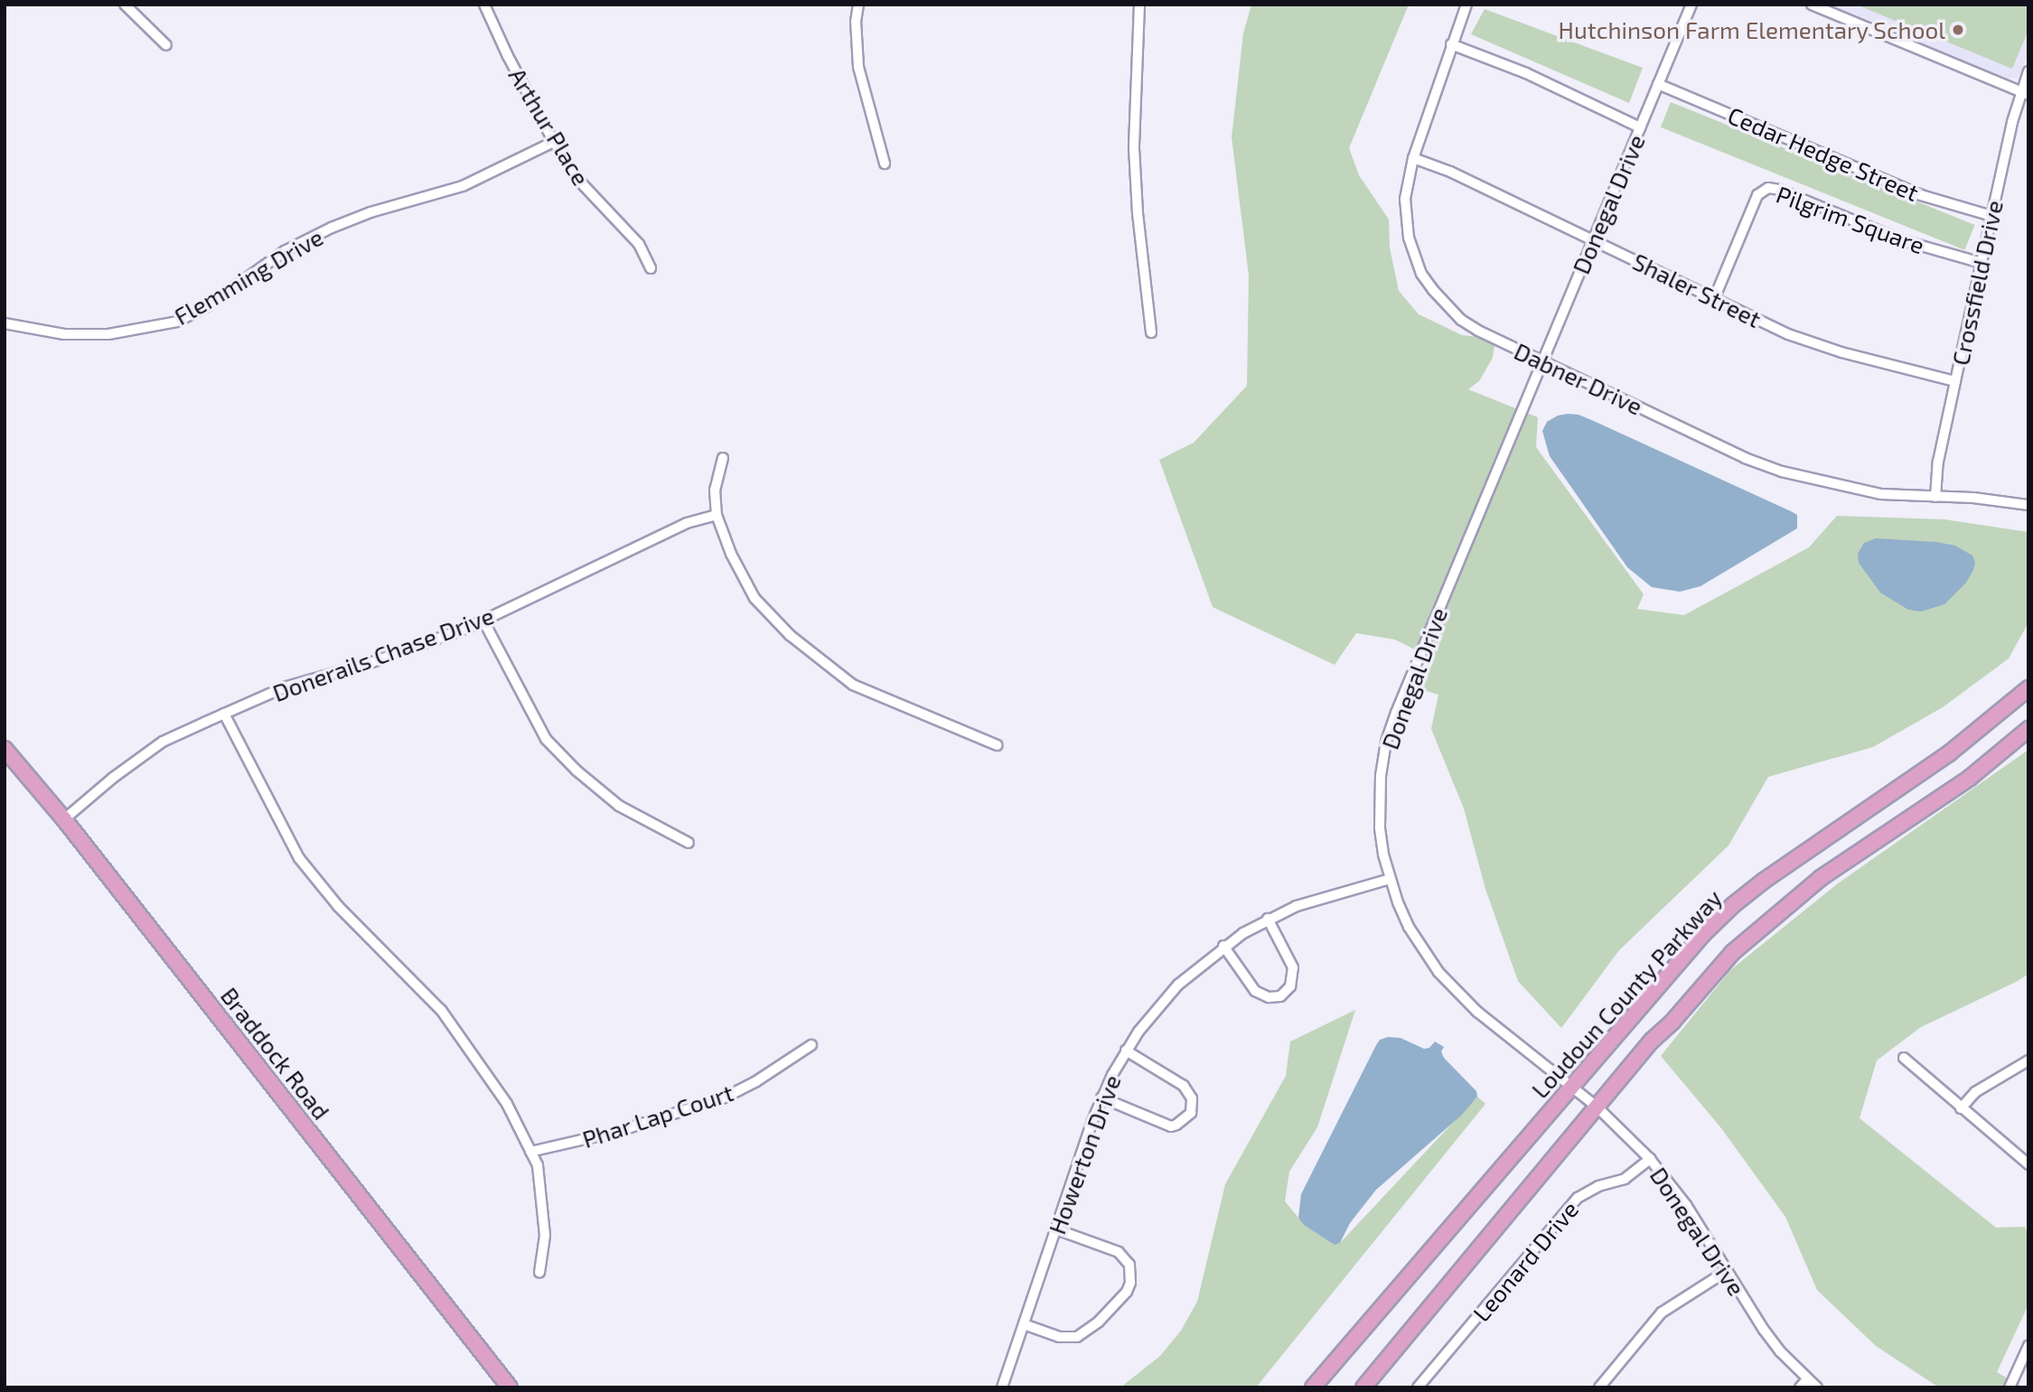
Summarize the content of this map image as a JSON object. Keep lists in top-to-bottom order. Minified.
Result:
{"streets":{"main road":["Loudoun County Parkway","Braddock Road"],"street":["Arthur Place","Cedar Hedge Street","Donegal Drive","Pilgrim Square","Flemming Drive","Crossfield Drive","Shaler Street","Dabner Drive","Donerails Chase Drive","Phar Lap Court","Howerton Drive","Leonard Drive"]},"crossings":[["Arthur Place","Flemming Drive"],["Cedar Hedge Street","Donegal Drive"],["Cedar Hedge Street","Crossfield Drive"],["Donegal Drive","Shaler Street"],["Donegal Drive","Dabner Drive"],["Donegal Drive","Loudoun County Parkway"],["Donegal Drive","Howerton Drive"],["Donegal Drive","Leonard Drive"],["Pilgrim Square","Crossfield Drive"],["Pilgrim Square","Shaler Street"],["Crossfield Drive","Shaler Street"],["Crossfield Drive","Dabner Drive"],["Shaler Street","Dabner Drive"],["Donerails Chase Drive","Braddock Road"]],"places":["Hutchinson Farm Elementary School"]}
